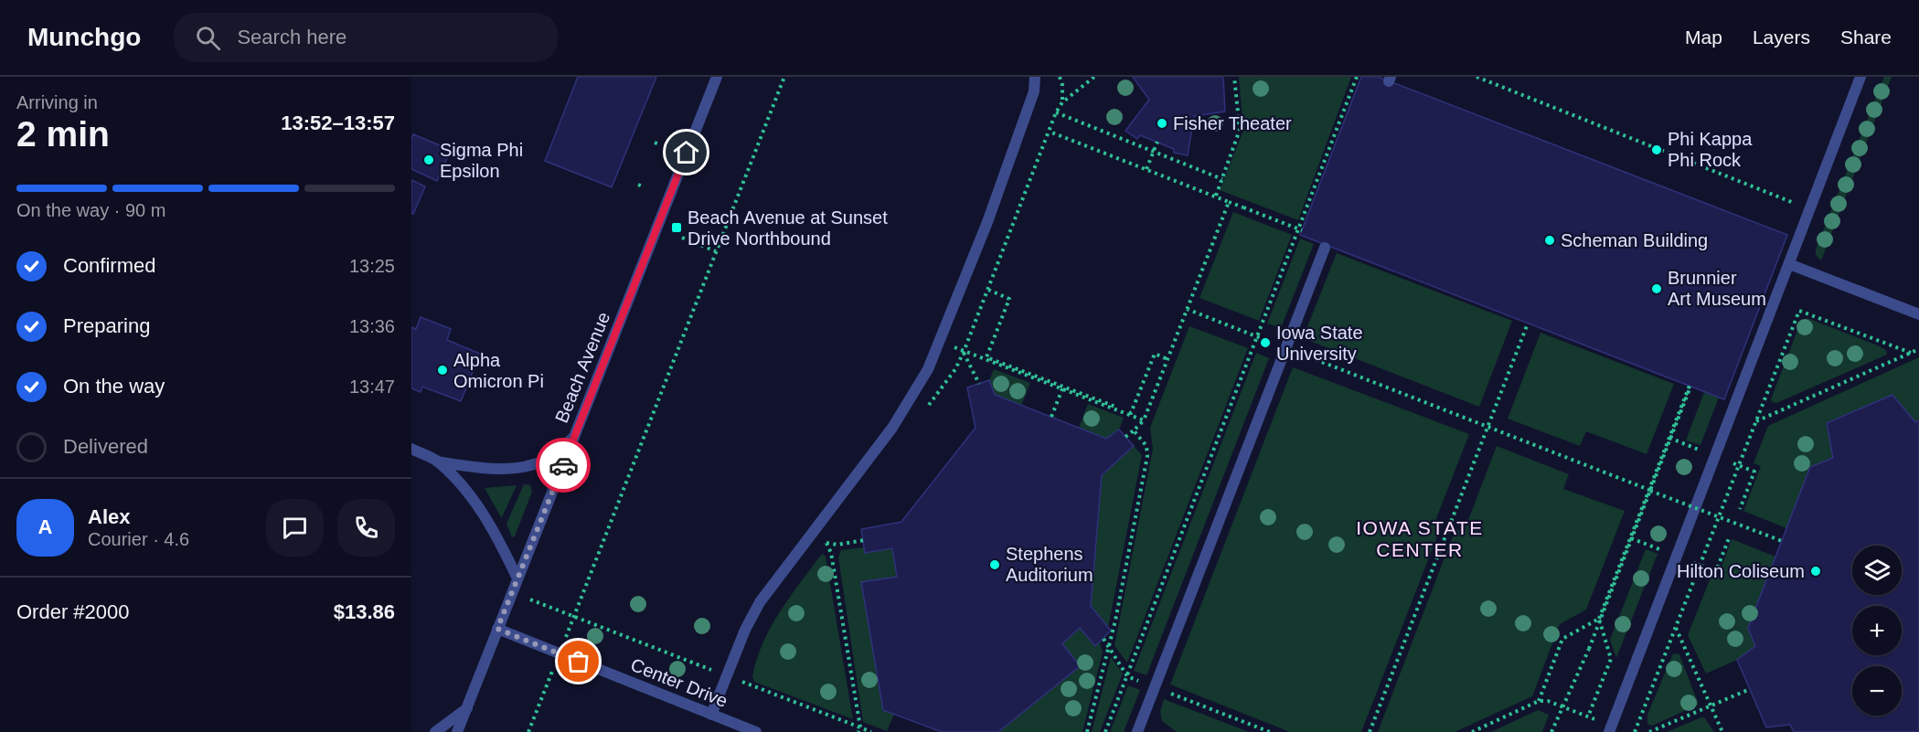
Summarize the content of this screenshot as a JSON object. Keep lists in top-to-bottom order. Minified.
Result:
{"streets":{"street":["Beach Avenue","Center Drive"]},"crossings":[["Beach Avenue","Center Drive"]],"districts":["IOWA STATE CENTER"],"places":{"other":["Fisher Theater","Phi Kappa Phi Rock","Sigma Phi Epsilon","Scheman Building","Brunnier Art Museum","Iowa State University","Alpha Omicron Pi","Stephens Auditorium","Hilton Coliseum"],"transit":["Beach Avenue at Sunset Drive Northbound"]},"page":{"header":"Munchgo","search":"Search here","nav":["Map","Layers","Share"],"heading":["2 min","Arriving in","13:52–13:57"],"panel":["Alex","Courier · 4.6","Order #2000","$13.86"],"bar":"On the way · 90 m","list":[["Confirmed","13:25"],["Preparing","13:36"],["On the way","13:47"],"Delivered"],"round":"A","map_buttons":["+","−"]}}
